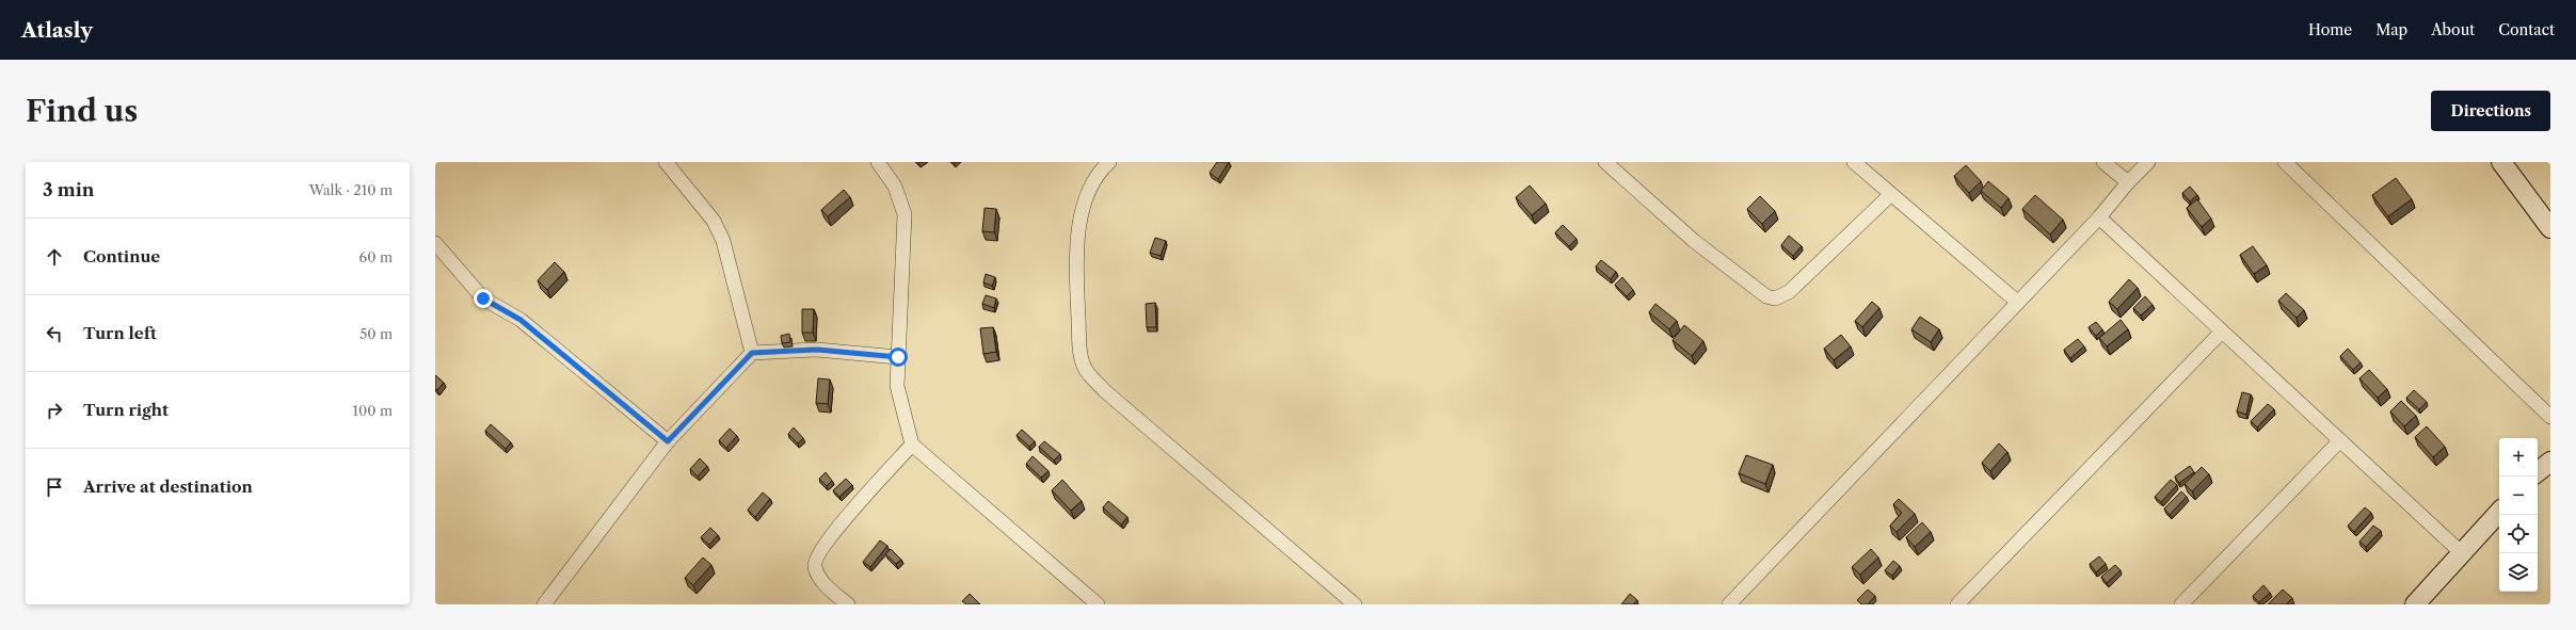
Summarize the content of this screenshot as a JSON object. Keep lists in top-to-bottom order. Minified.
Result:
{"page":{"header":"Atlasly","nav":["Home","Map","About","Contact"],"buttons":"Directions","title":"Find us","heading":["3 min","Walk · 210 m"],"list":[["Continue","60 m"],["Turn left","50 m"],["Turn right","100 m"],"Arrive at destination"],"map_buttons":["+","−"]}}
